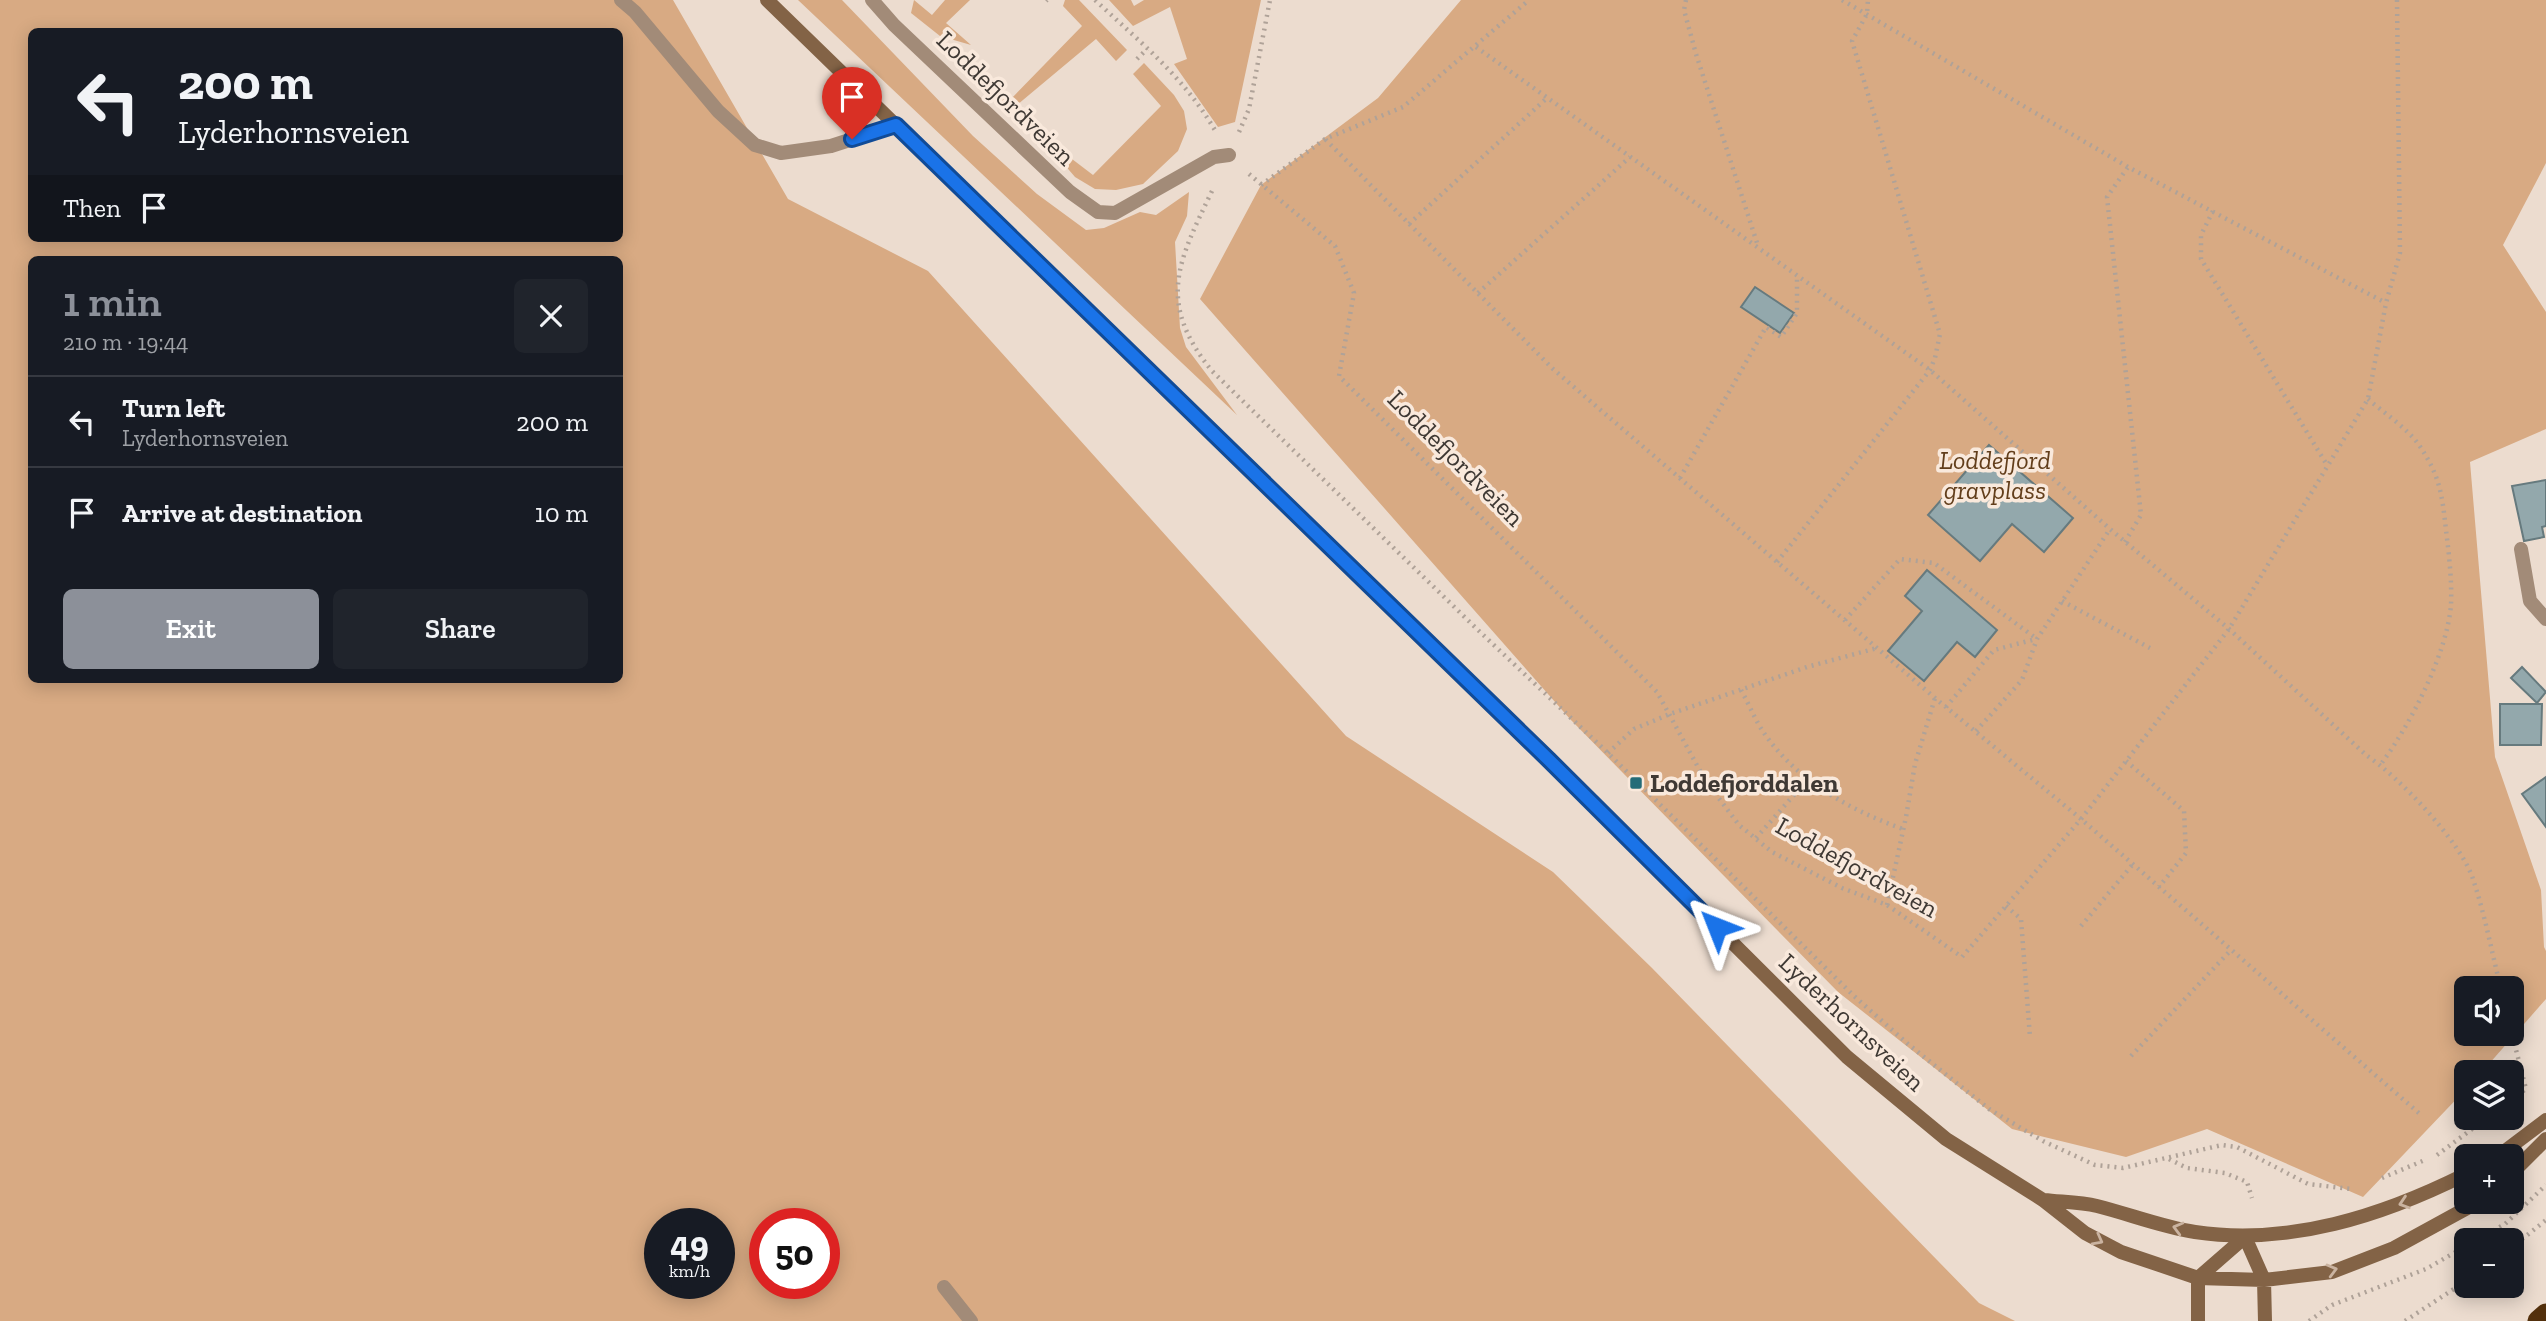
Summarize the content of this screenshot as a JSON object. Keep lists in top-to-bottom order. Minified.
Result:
{"streets":{"main road":["Lyderhornsveien"],"lane":["Loddefjordveien"]},"parks":["Loddefjord gravplass"],"places":{"transit":["Loddefjorddalen"]},"page":{"turn":["200 m","Lyderhornsveien"],"then":"Then","heading":["1 min","210 m · 19:44"],"list":[{"name":"Turn left","note":"Lyderhornsveien","value":"200 m"},{"name":"Arrive at destination","value":"10 m"}],"buttons":["Exit","Share"],"map_buttons":["+","−"],"speed":"49 km/h","limit":"50"}}
